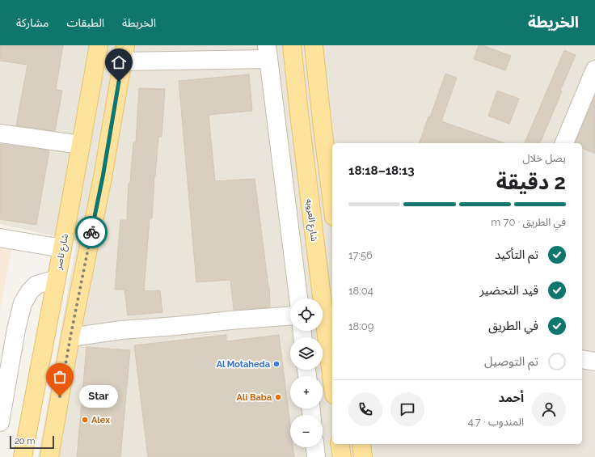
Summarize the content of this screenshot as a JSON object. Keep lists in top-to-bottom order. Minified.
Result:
{"streets":{"main road":["شارع العروبه","شارع ناصر"]},"places":["Al Motaheda","Star","Ali Baba","Alex"],"scale_bar":"20 m","page":{"header":"الخريطة","nav":["الخريطة","الطبقات","مشاركة"],"heading":["2 دقيقة","يصل خلال","18:13–18:18"],"panel":["أحمد","المندوب · 4.7"],"bar":"في الطريق · 70 m","list":[["تم التأكيد","17:56"],["قيد التحضير","18:04"],["في الطريق","18:09"],"تم التوصيل"],"map_buttons":["+","−"],"bubble":"Star","scale":"20 m"}}
